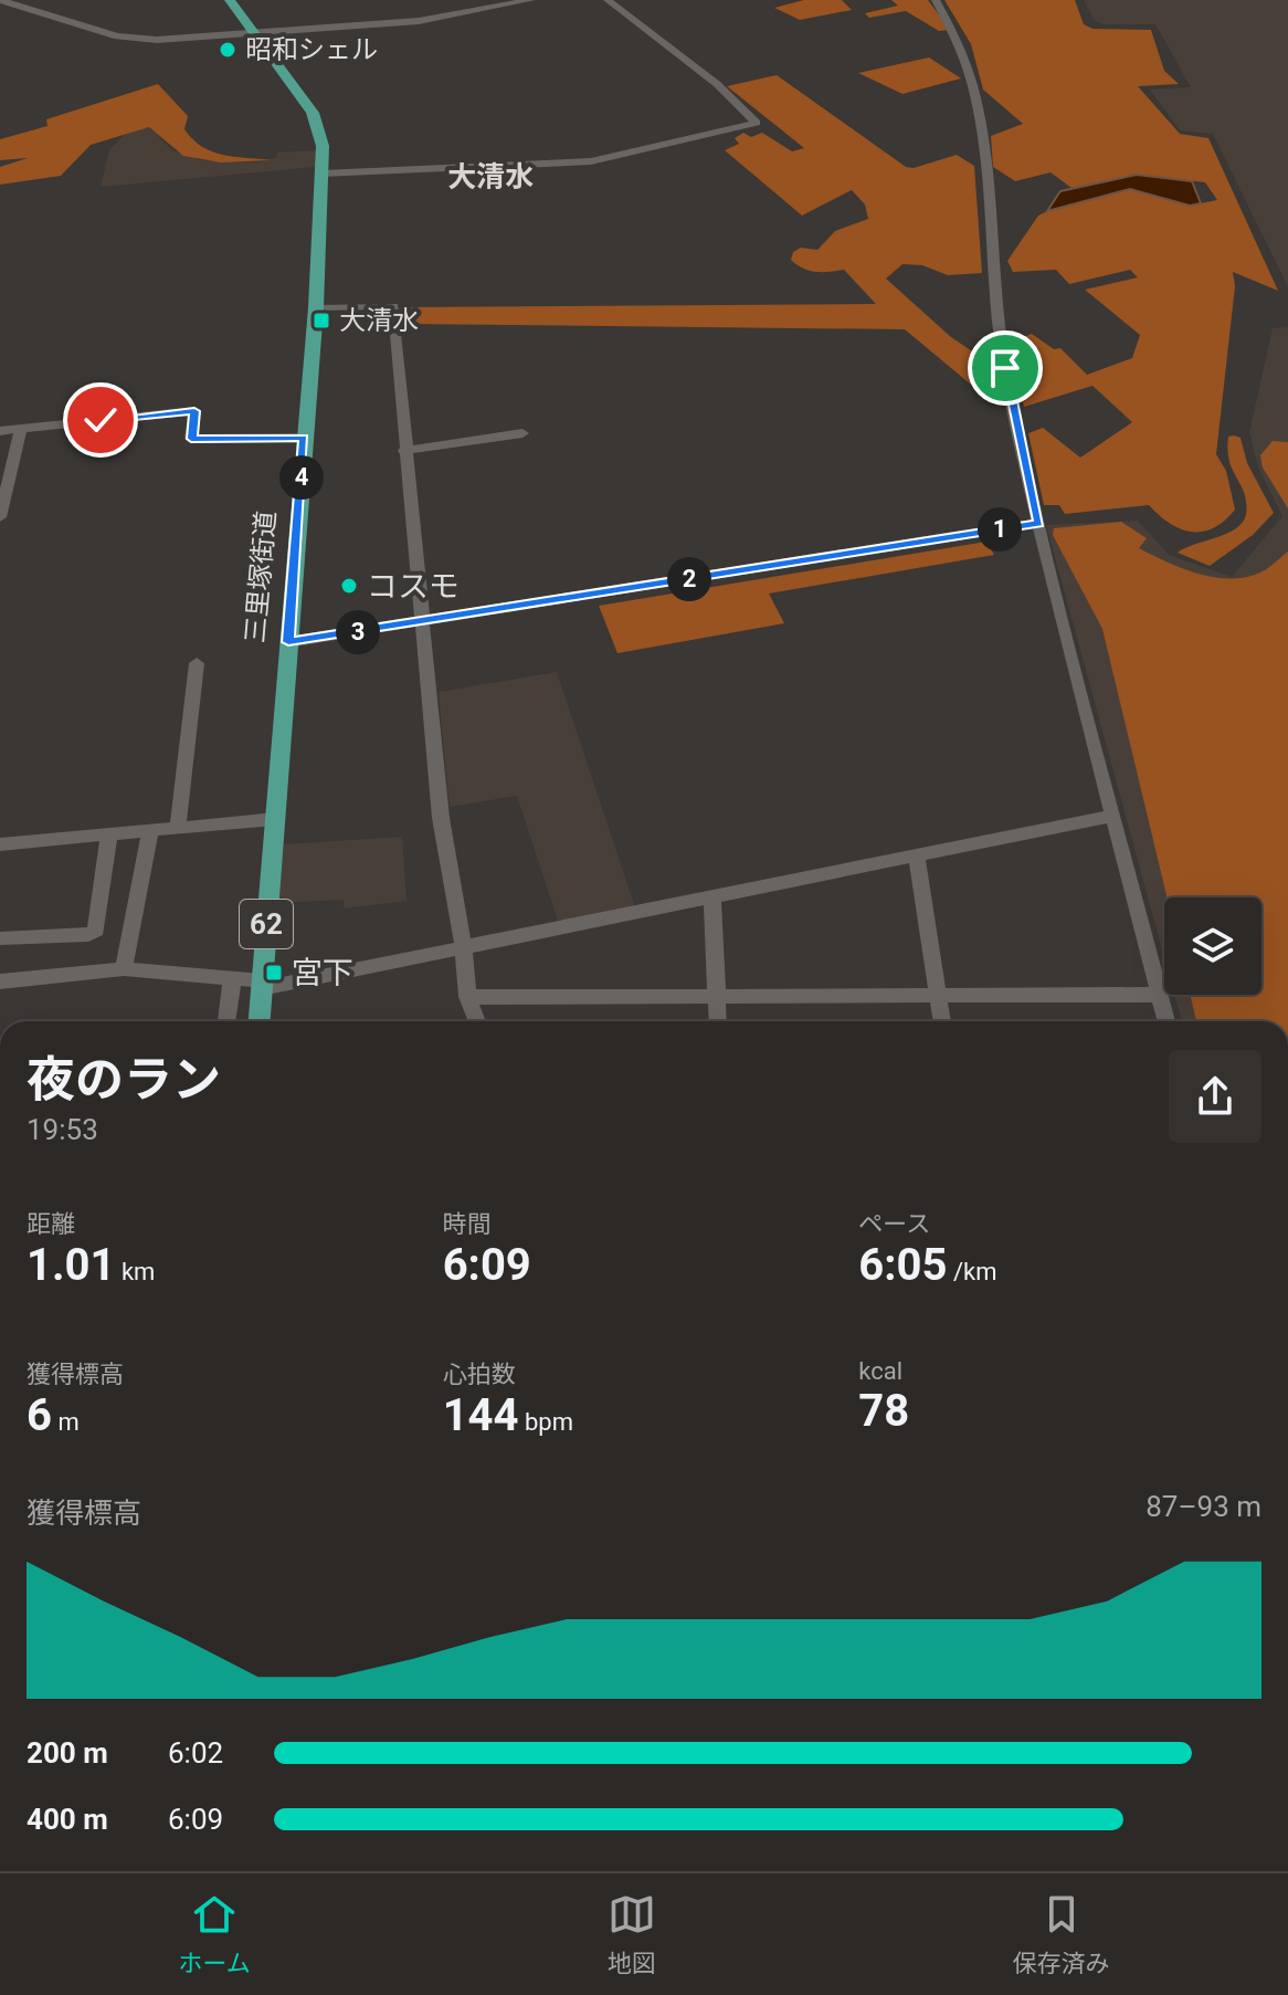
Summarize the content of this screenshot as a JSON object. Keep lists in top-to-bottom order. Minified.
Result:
{"streets":{"main road":["三里塚街道","62"]},"districts":["大清水"],"places":{"other":["昭和シェル","コスモ"],"transit":["大清水","宮下"]},"page":{"pins":["4","1","2","3"],"heading":["夜のラン","19:53"],"stats":[["距離","1.01 km"],["時間","6:09"],["ペース","6:05 /km"],["獲得標高","6 m"],["心拍数","144 bpm"],["kcal","78"]],"chart":["獲得標高","87–93 m"],"list":[{"name":"200 m","note":"6:02"},{"name":"400 m","note":"6:09"}],"tabs":["ホーム","地図","保存済み"]}}
